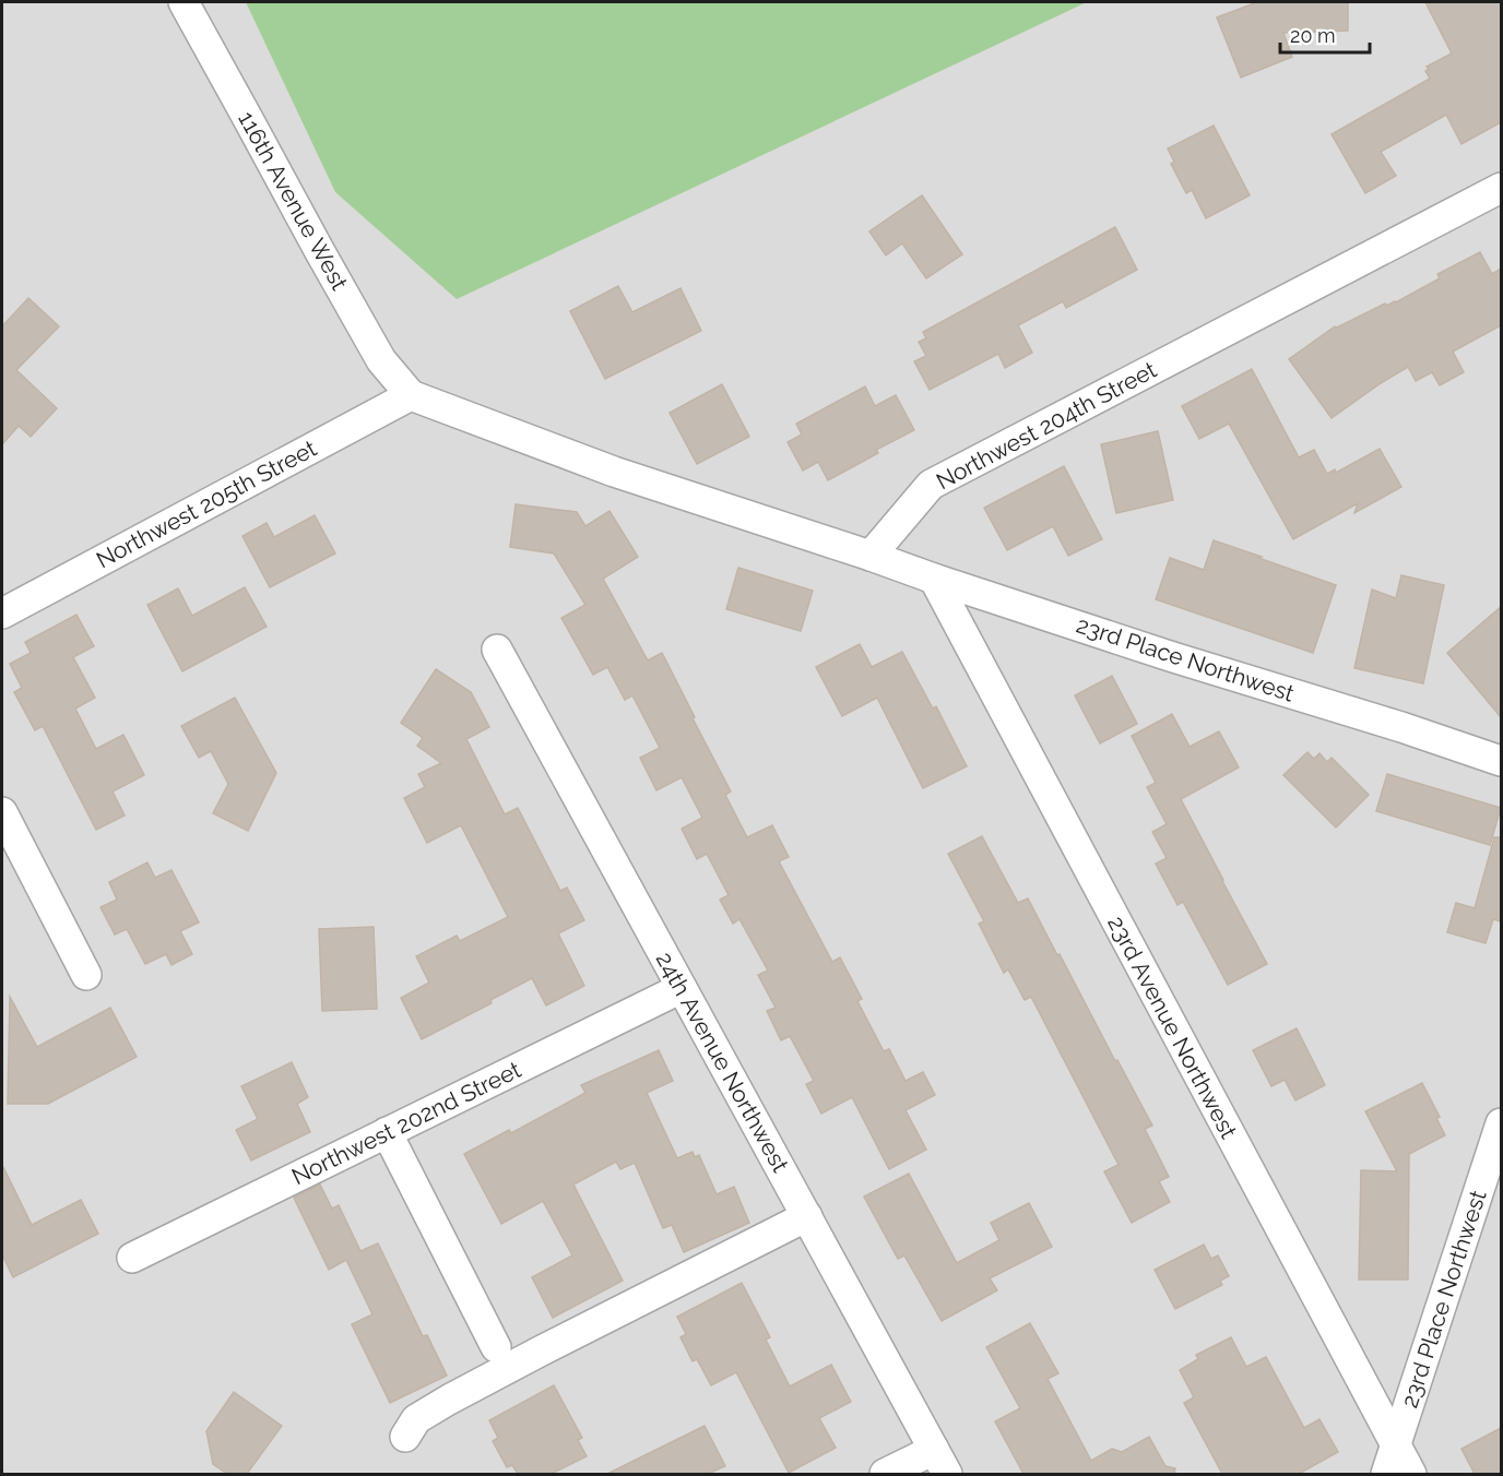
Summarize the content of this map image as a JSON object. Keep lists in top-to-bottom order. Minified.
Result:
{"streets":{"street":["116th Avenue West","Northwest 204th Street","Northwest 205th Street","23rd Place Northwest","23rd Avenue Northwest","24th Avenue Northwest","Northwest 202nd Street"]},"crossings":[["116th Avenue West","Northwest 205th Street"],["Northwest 204th Street","23rd Place Northwest"],["23rd Place Northwest","23rd Avenue Northwest"],["24th Avenue Northwest","Northwest 202nd Street"]],"scale_bar":"20 m"}
